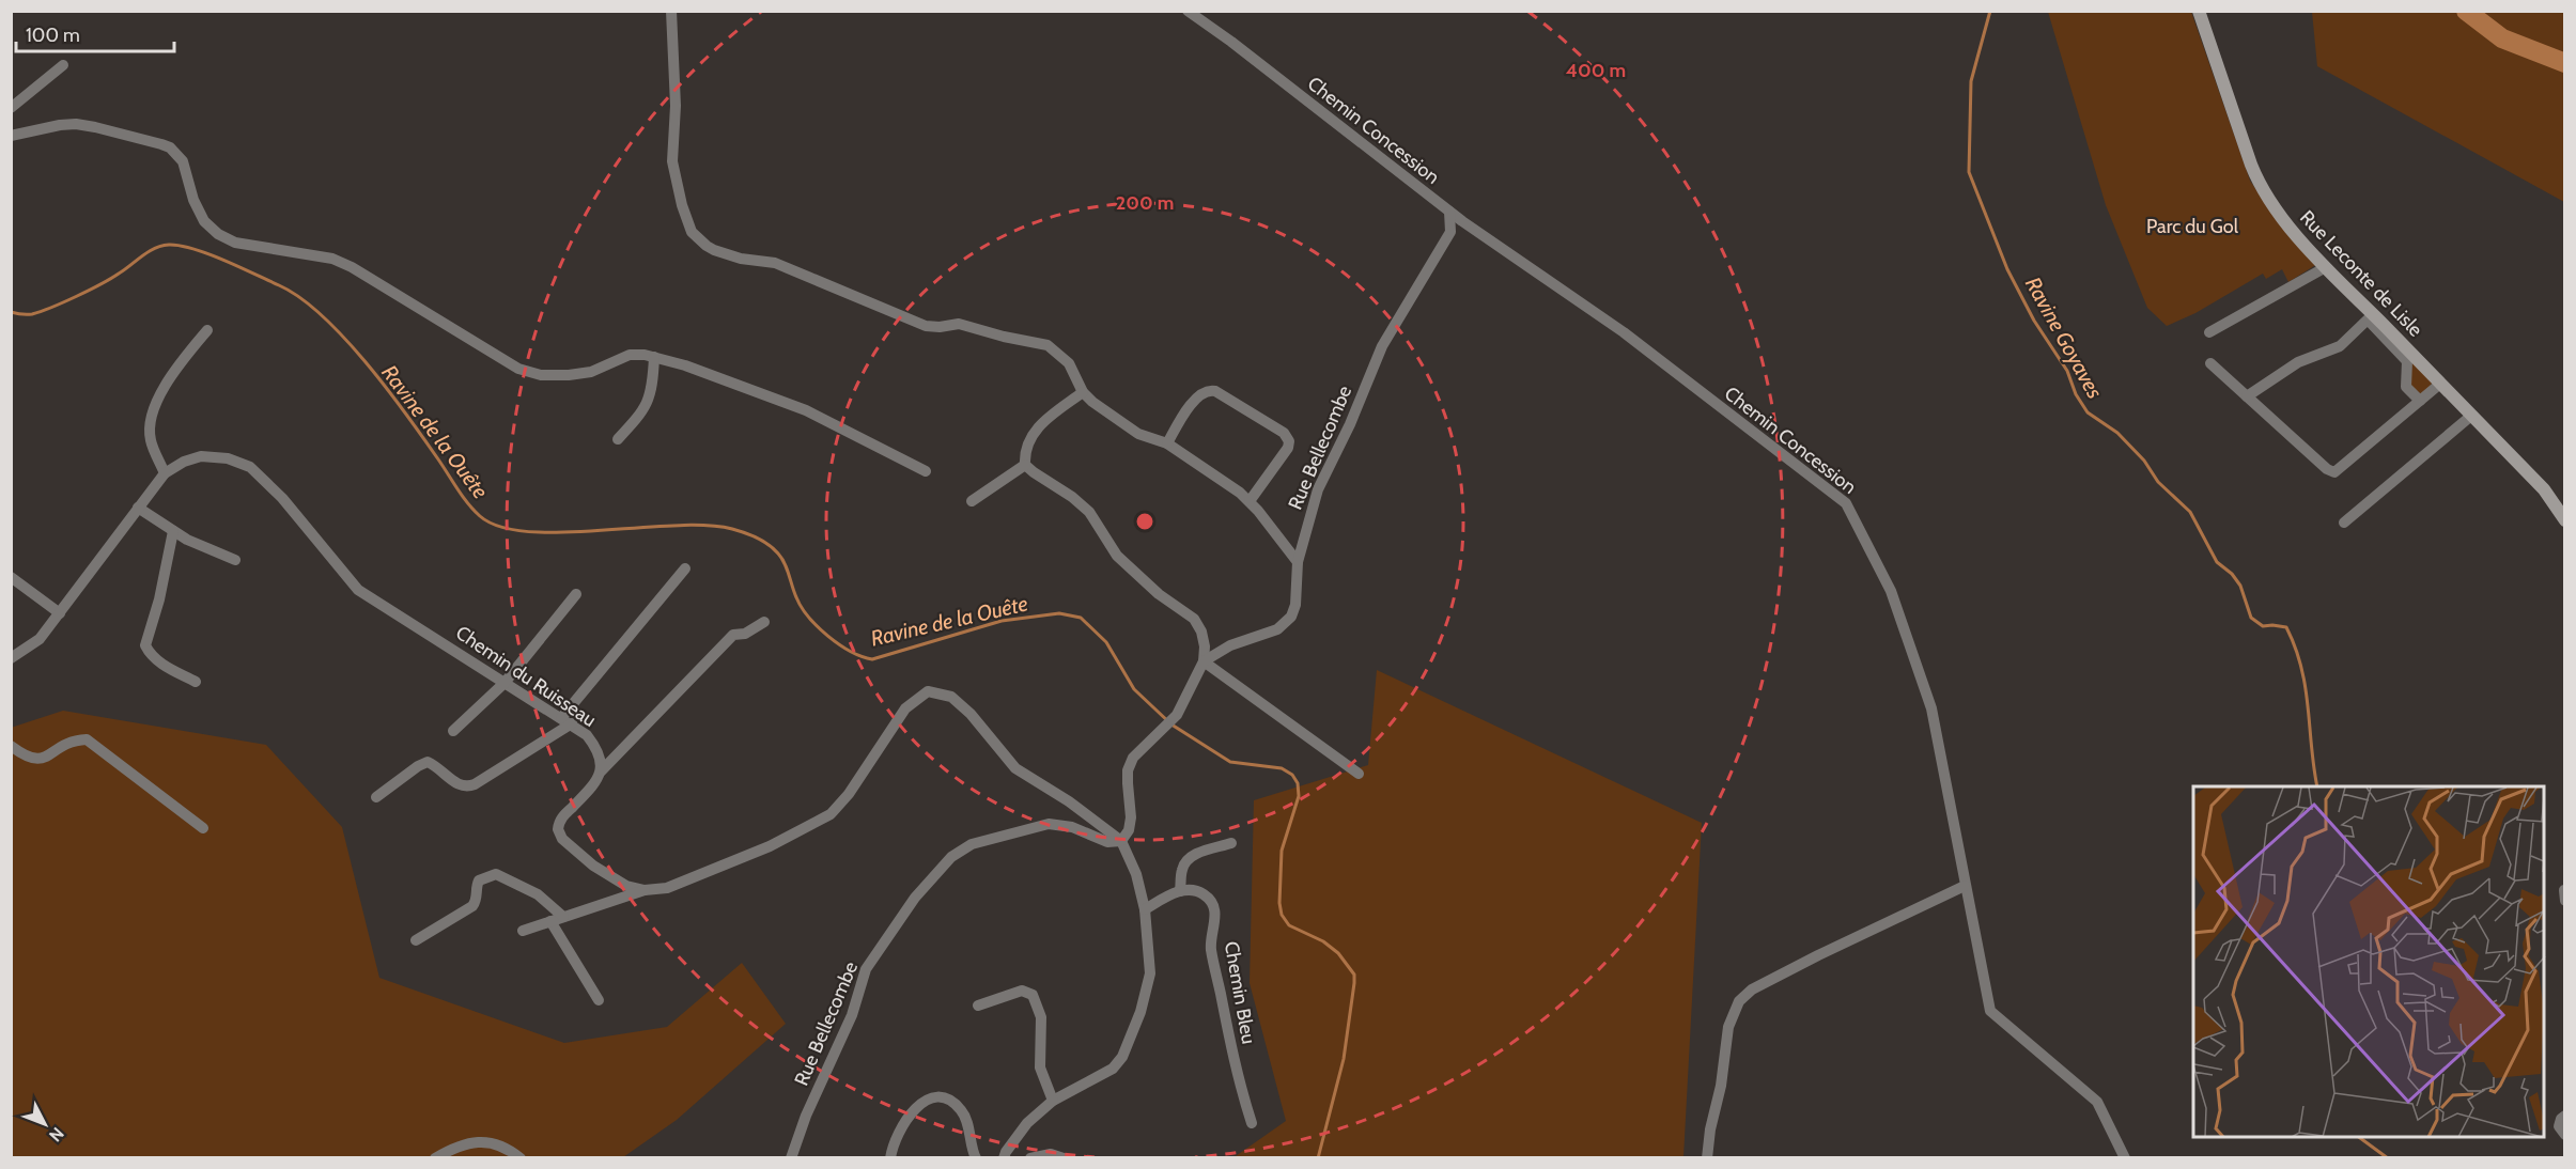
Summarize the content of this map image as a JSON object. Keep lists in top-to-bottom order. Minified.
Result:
{"streets":{"main road":["Rue Leconte de Lisle"],"street":["Chemin Concession","Rue Bellecombe","Chemin du Ruisseau","Chemin Bleu"]},"crossings":[["Chemin Concession","Rue Bellecombe"]],"water":["Ravine Goyaves","Ravine de la Ouête"],"parks":["Parc du Gol"],"scale_bar":"100 m","north":"bottom right","rings":["400 m","200 m"]}
